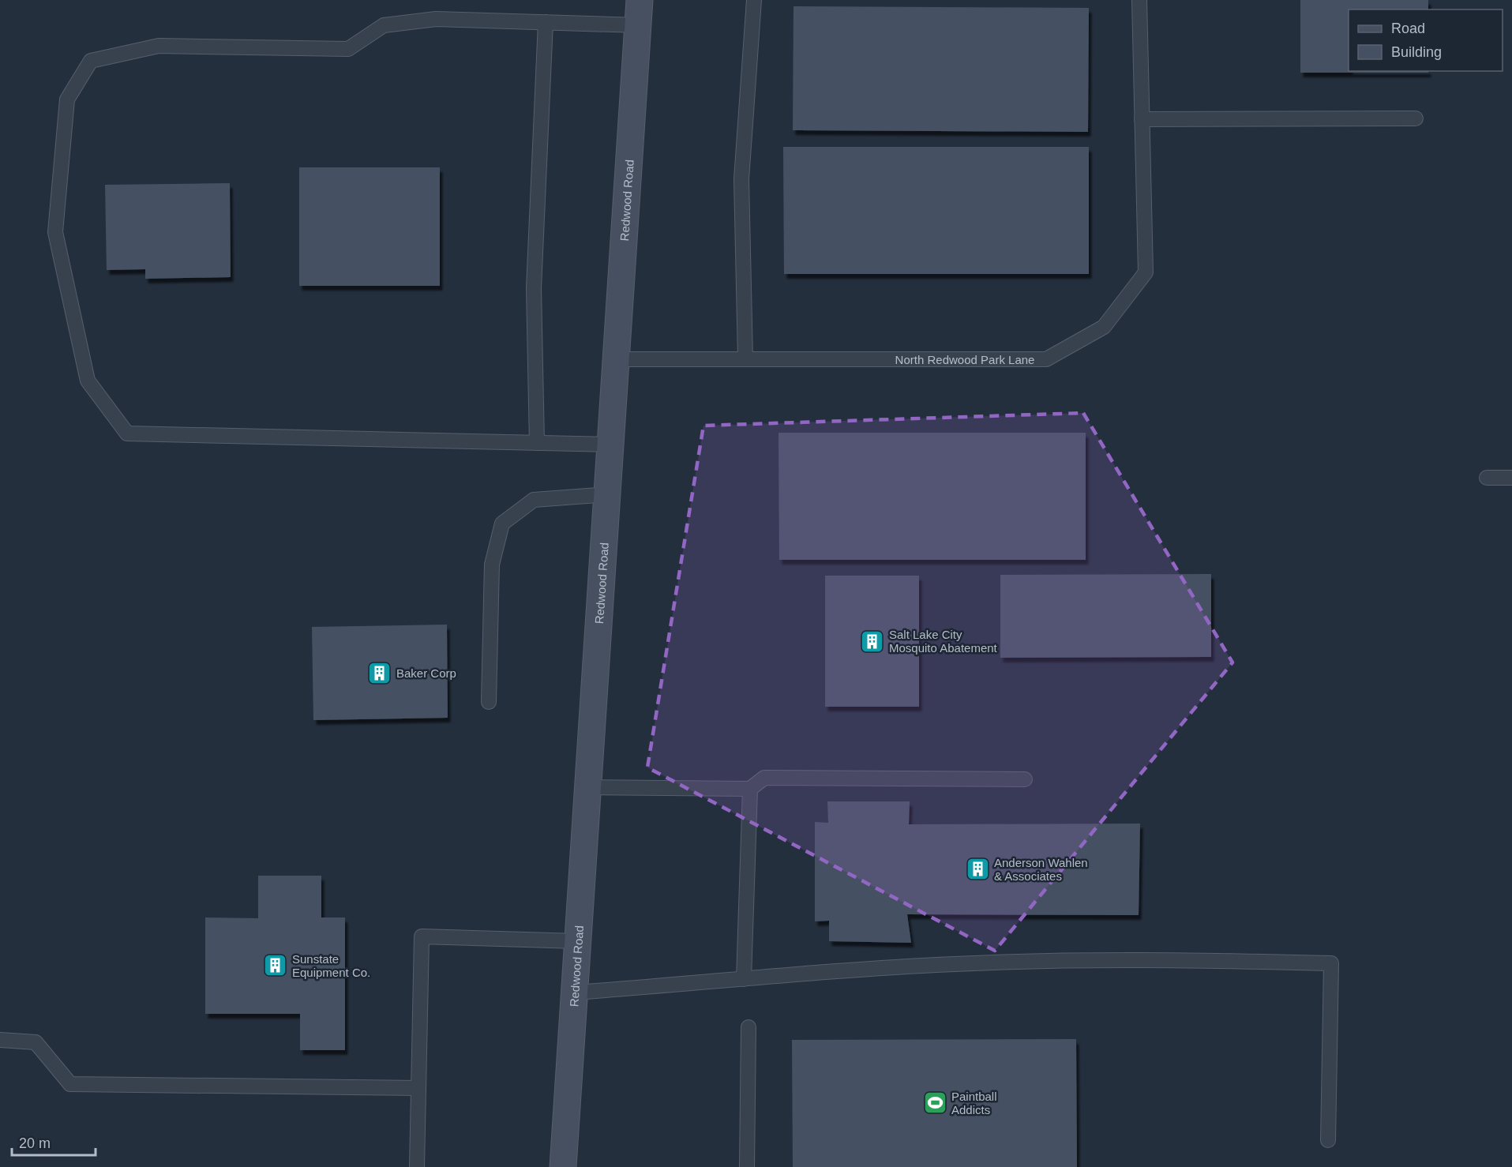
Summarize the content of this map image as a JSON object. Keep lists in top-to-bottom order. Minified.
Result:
{"streets":{"main road":["Redwood Road"],"lane":["North Redwood Park Lane"]},"crossings":[["Redwood Road","North Redwood Park Lane"]],"places":{"building":["Salt Lake City Mosquito Abatement","Baker Corp","Anderson Wahlen & Associates","Sunstate Equipment Co."],"sports":["Paintball Addicts"]},"legend":["Road","Building"],"scale_bar":"20 m"}
